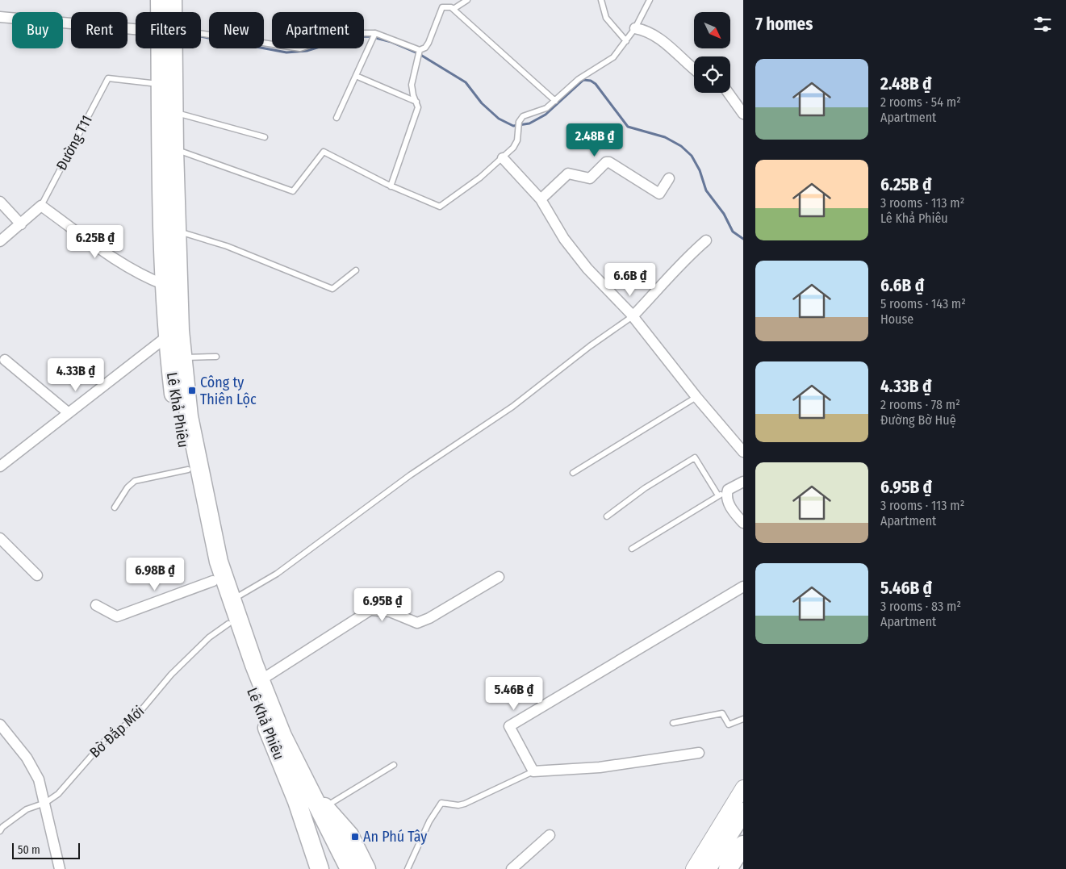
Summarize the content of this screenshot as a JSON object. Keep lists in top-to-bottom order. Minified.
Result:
{"streets":{"highway":["Lê Khả Phiêu"],"street":["Đường T11"],"lane":["Bờ Đắp Mới"]},"crossings":[["Đường T11","Lê Khả Phiêu"],["Lê Khả Phiêu","Bờ Đắp Mới"]],"places":{"transit":["Công ty Thiên Lộc","An Phú Tây"]},"scale_bar":"50 m","north":"bottom right","page":{"heading":"7 homes","chip":["Buy","Rent","Filters","New","Apartment"],"list":[{"name":"2.48B ₫","note":"2 rooms · 54 m² · Apartment"},{"name":"6.25B ₫","note":"3 rooms · 113 m² · Lê Khả Phiêu"},{"name":"6.6B ₫","note":"5 rooms · 143 m² · House"},{"name":"4.33B ₫","note":"2 rooms · 78 m² · Đường Bờ Huệ"},{"name":"6.95B ₫","note":"3 rooms · 113 m² · Apartment"},{"name":"5.46B ₫","note":"3 rooms · 83 m² · Apartment"}],"price":["2.48B ₫","6.25B ₫","6.6B ₫","4.33B ₫","6.98B ₫","6.95B ₫","5.46B ₫"],"scale":"50 m"}}
